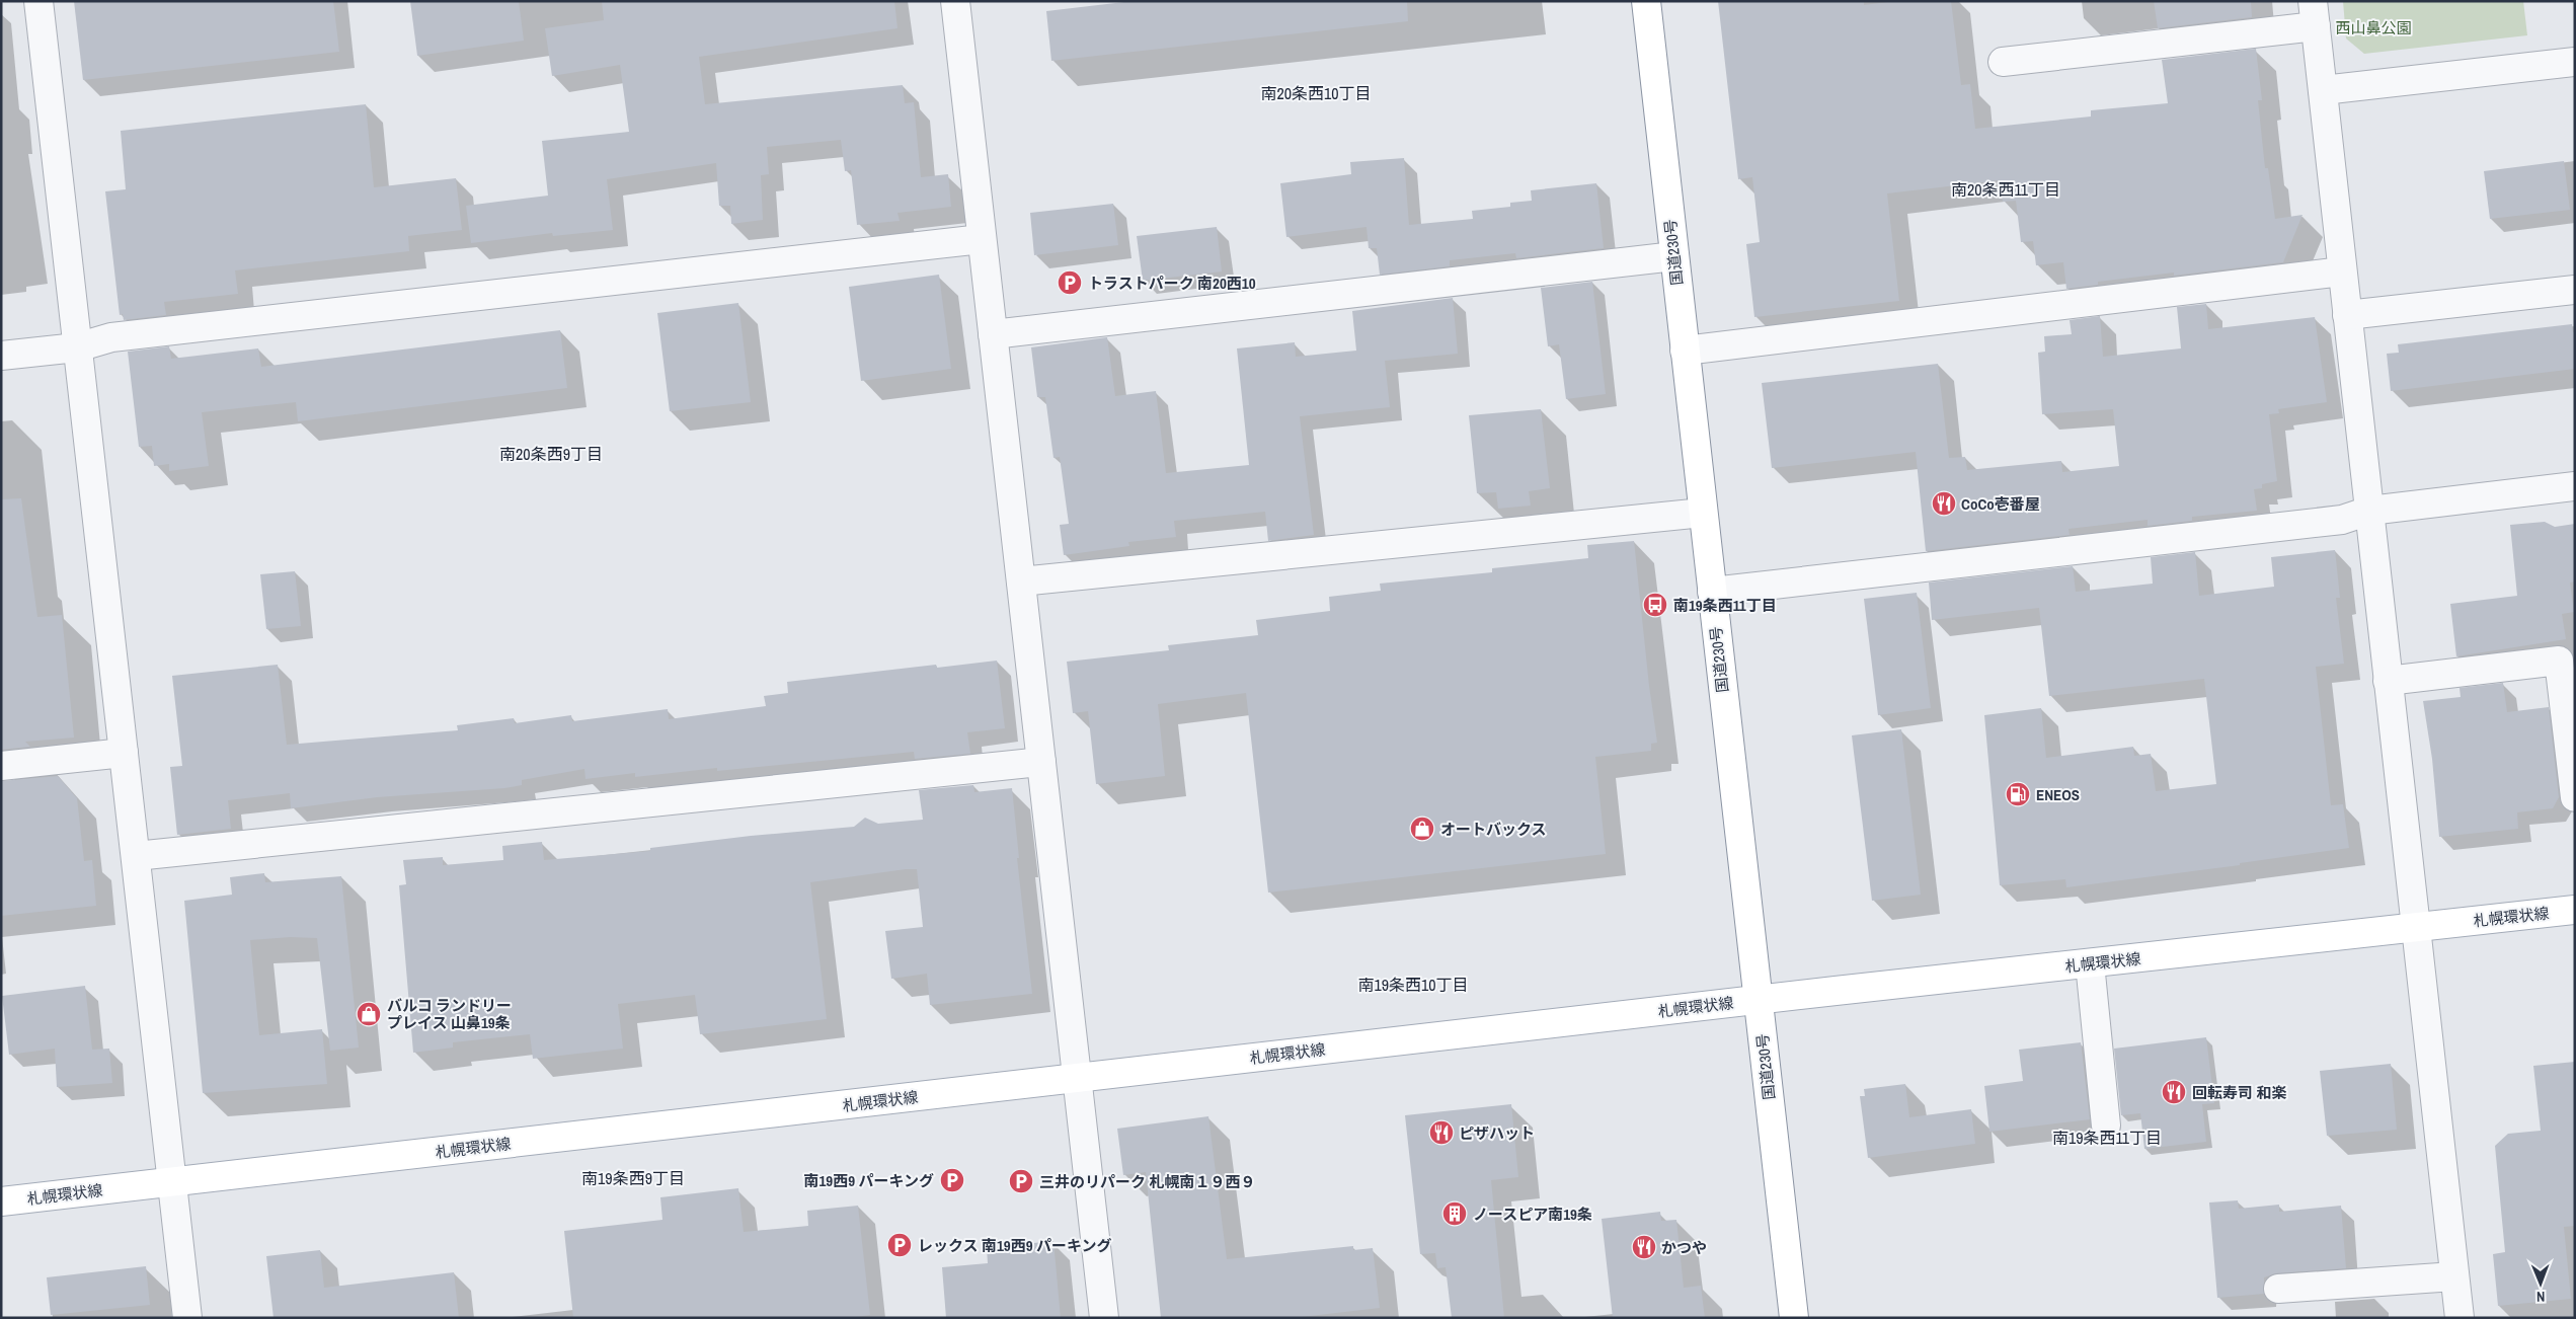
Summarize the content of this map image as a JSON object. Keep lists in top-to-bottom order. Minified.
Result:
{"streets":{"main road":["国道230号","札幌環状線"]},"crossings":[["国道230号","札幌環状線"]],"districts":["南20条西10丁目","南20条西11丁目","南20条西9丁目","南19条西10丁目","南19条西11丁目","南19条西9丁目"],"parks":["西山鼻公園"],"places":{"parking":["トラストパーク 南20西10","南19西9 パーキング","三井のリパーク 札幌南１９西９","レックス 南19西9 パーキング"],"restaurant":["CoCo壱番屋","回転寿司 和楽","ピザハット","かつや"],"bus stop":["南19条西11丁目"],"fuel station":["ENEOS"],"shop":["オートバックス","バルコ ランドリー プレイス 山鼻19条"],"building":["ノースピア南19条"]},"north":"bottom"}
